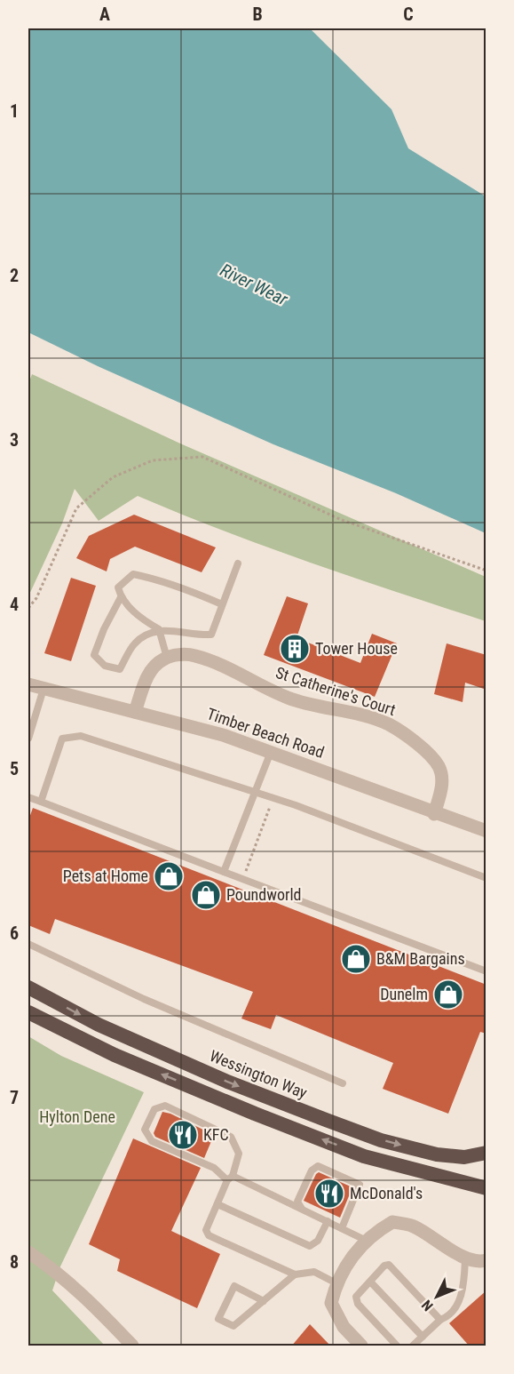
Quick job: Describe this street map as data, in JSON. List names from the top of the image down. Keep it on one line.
{"streets":{"highway":["Wessington Way"],"street":["St Catherine's Court","Timber Beach Road"]},"crossings":[["St Catherine's Court","Timber Beach Road"]],"water":["River Wear"],"parks":["Hylton Dene"],"places":{"building":["Tower House"],"shop":["Pets at Home","Poundworld","B&M Bargains","Dunelm"],"restaurant":["KFC","McDonald's"]},"north":"bottom left","grid":{"columns":["A","B","C"],"rows":["1","2","3","4","5","6","7","8"]}}
